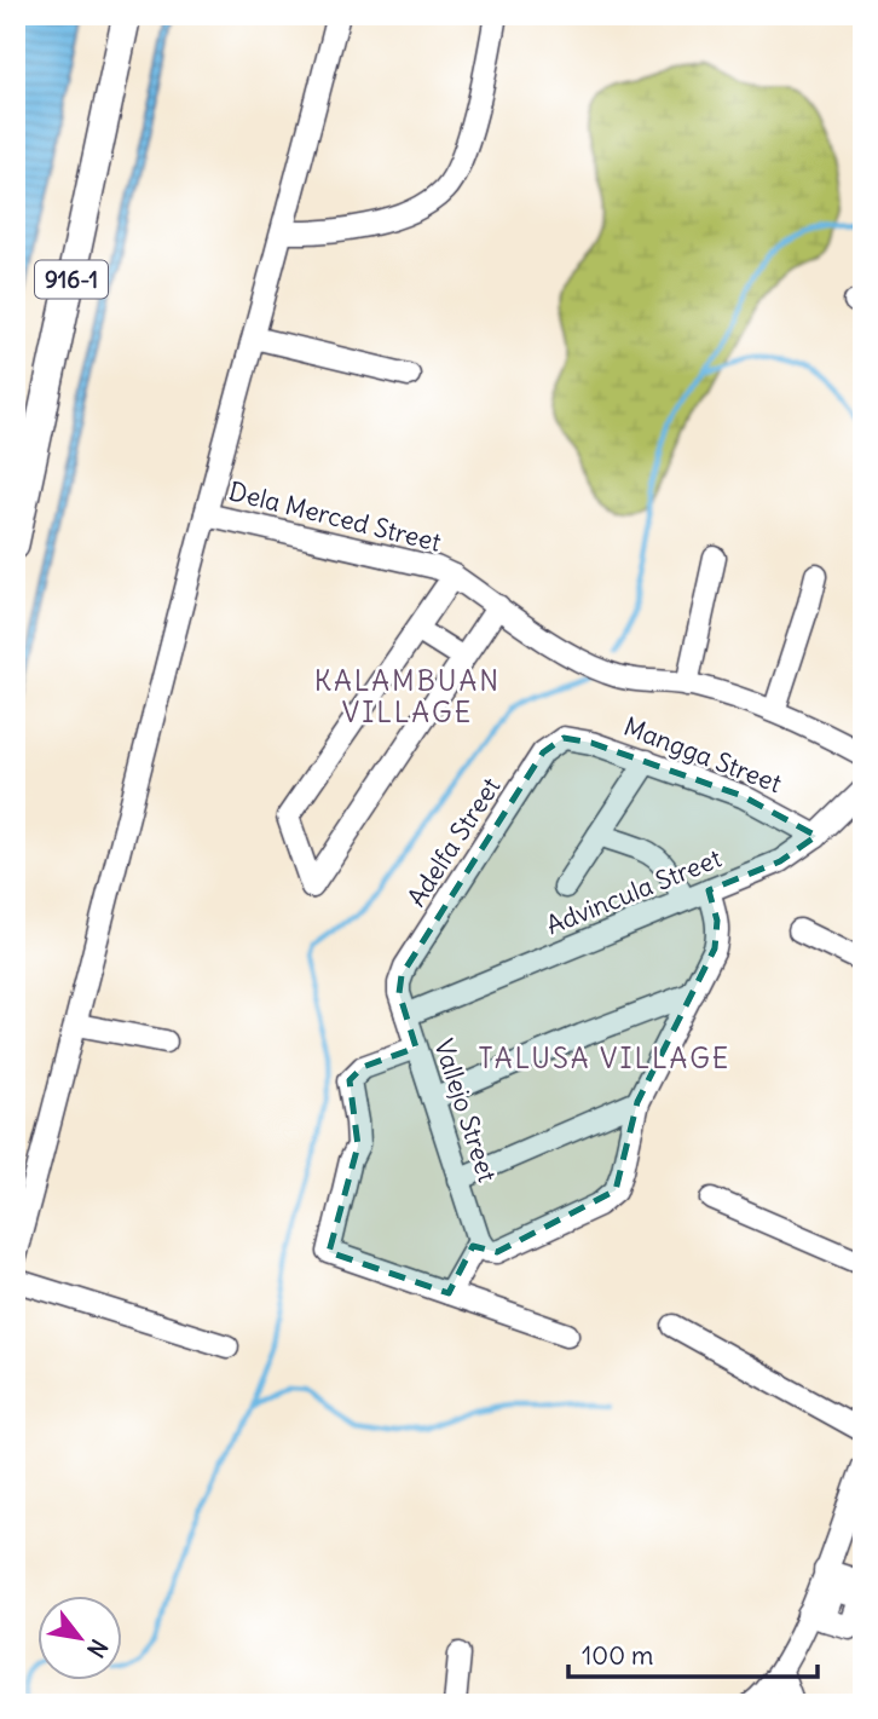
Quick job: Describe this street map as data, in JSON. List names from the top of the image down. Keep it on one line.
{"streets":{"main road":["916-1"],"street":["Dela Merced Street","Mangga Street","Adelfa Street","Advincula Street","Vallejo Street"]},"crossings":[["Mangga Street","Adelfa Street"],["Mangga Street","Advincula Street"],["Adelfa Street","Vallejo Street"],["Advincula Street","Vallejo Street"]],"districts":["KALAMBUAN VILLAGE","TALUSA VILLAGE"],"scale_bar":"100 m","north":"bottom right"}
